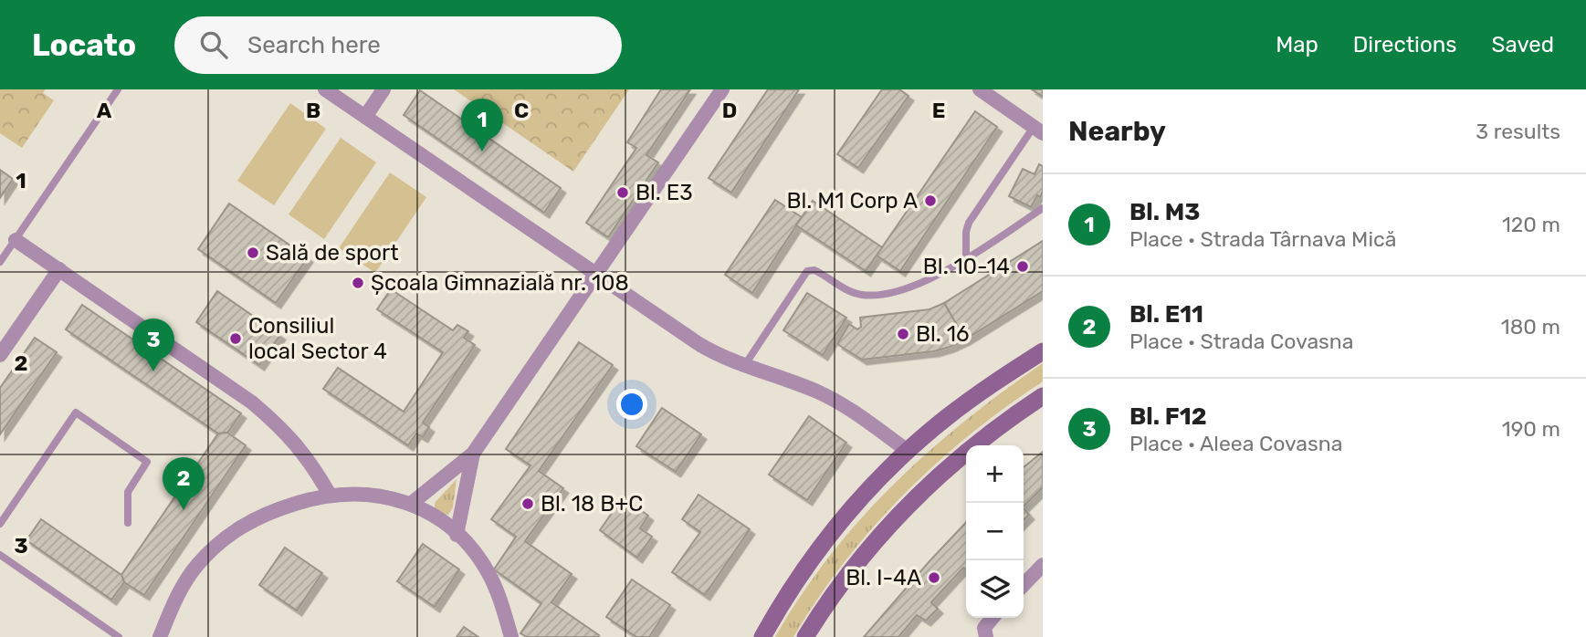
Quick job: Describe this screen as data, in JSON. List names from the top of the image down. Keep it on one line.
{"places":["Bl. E3","Bl. M1 Corp A","Sală de sport","Bl. 10-14","Școala Gimnazială nr. 108","Bl. 16","Consiliul local Sector 4","Bl. 18 B+C","Bl. I-4A"],"page":{"header":"Locato","search":"Search here","nav":["Map","Directions","Saved"],"heading":["Nearby","3 results"],"pins":["1","3","2"],"list":[{"mark":"1","name":"Bl. M3","note":"Place · Strada Târnava Mică","value":"120 m"},{"mark":"2","name":"Bl. E11","note":"Place · Strada Covasna","value":"180 m"},{"mark":"3","name":"Bl. F12","note":"Place · Aleea Covasna","value":"190 m"}],"map_buttons":["+","−"]},"grid":{"columns":["A","B","C","D","E"],"rows":["1","2","3"]}}
